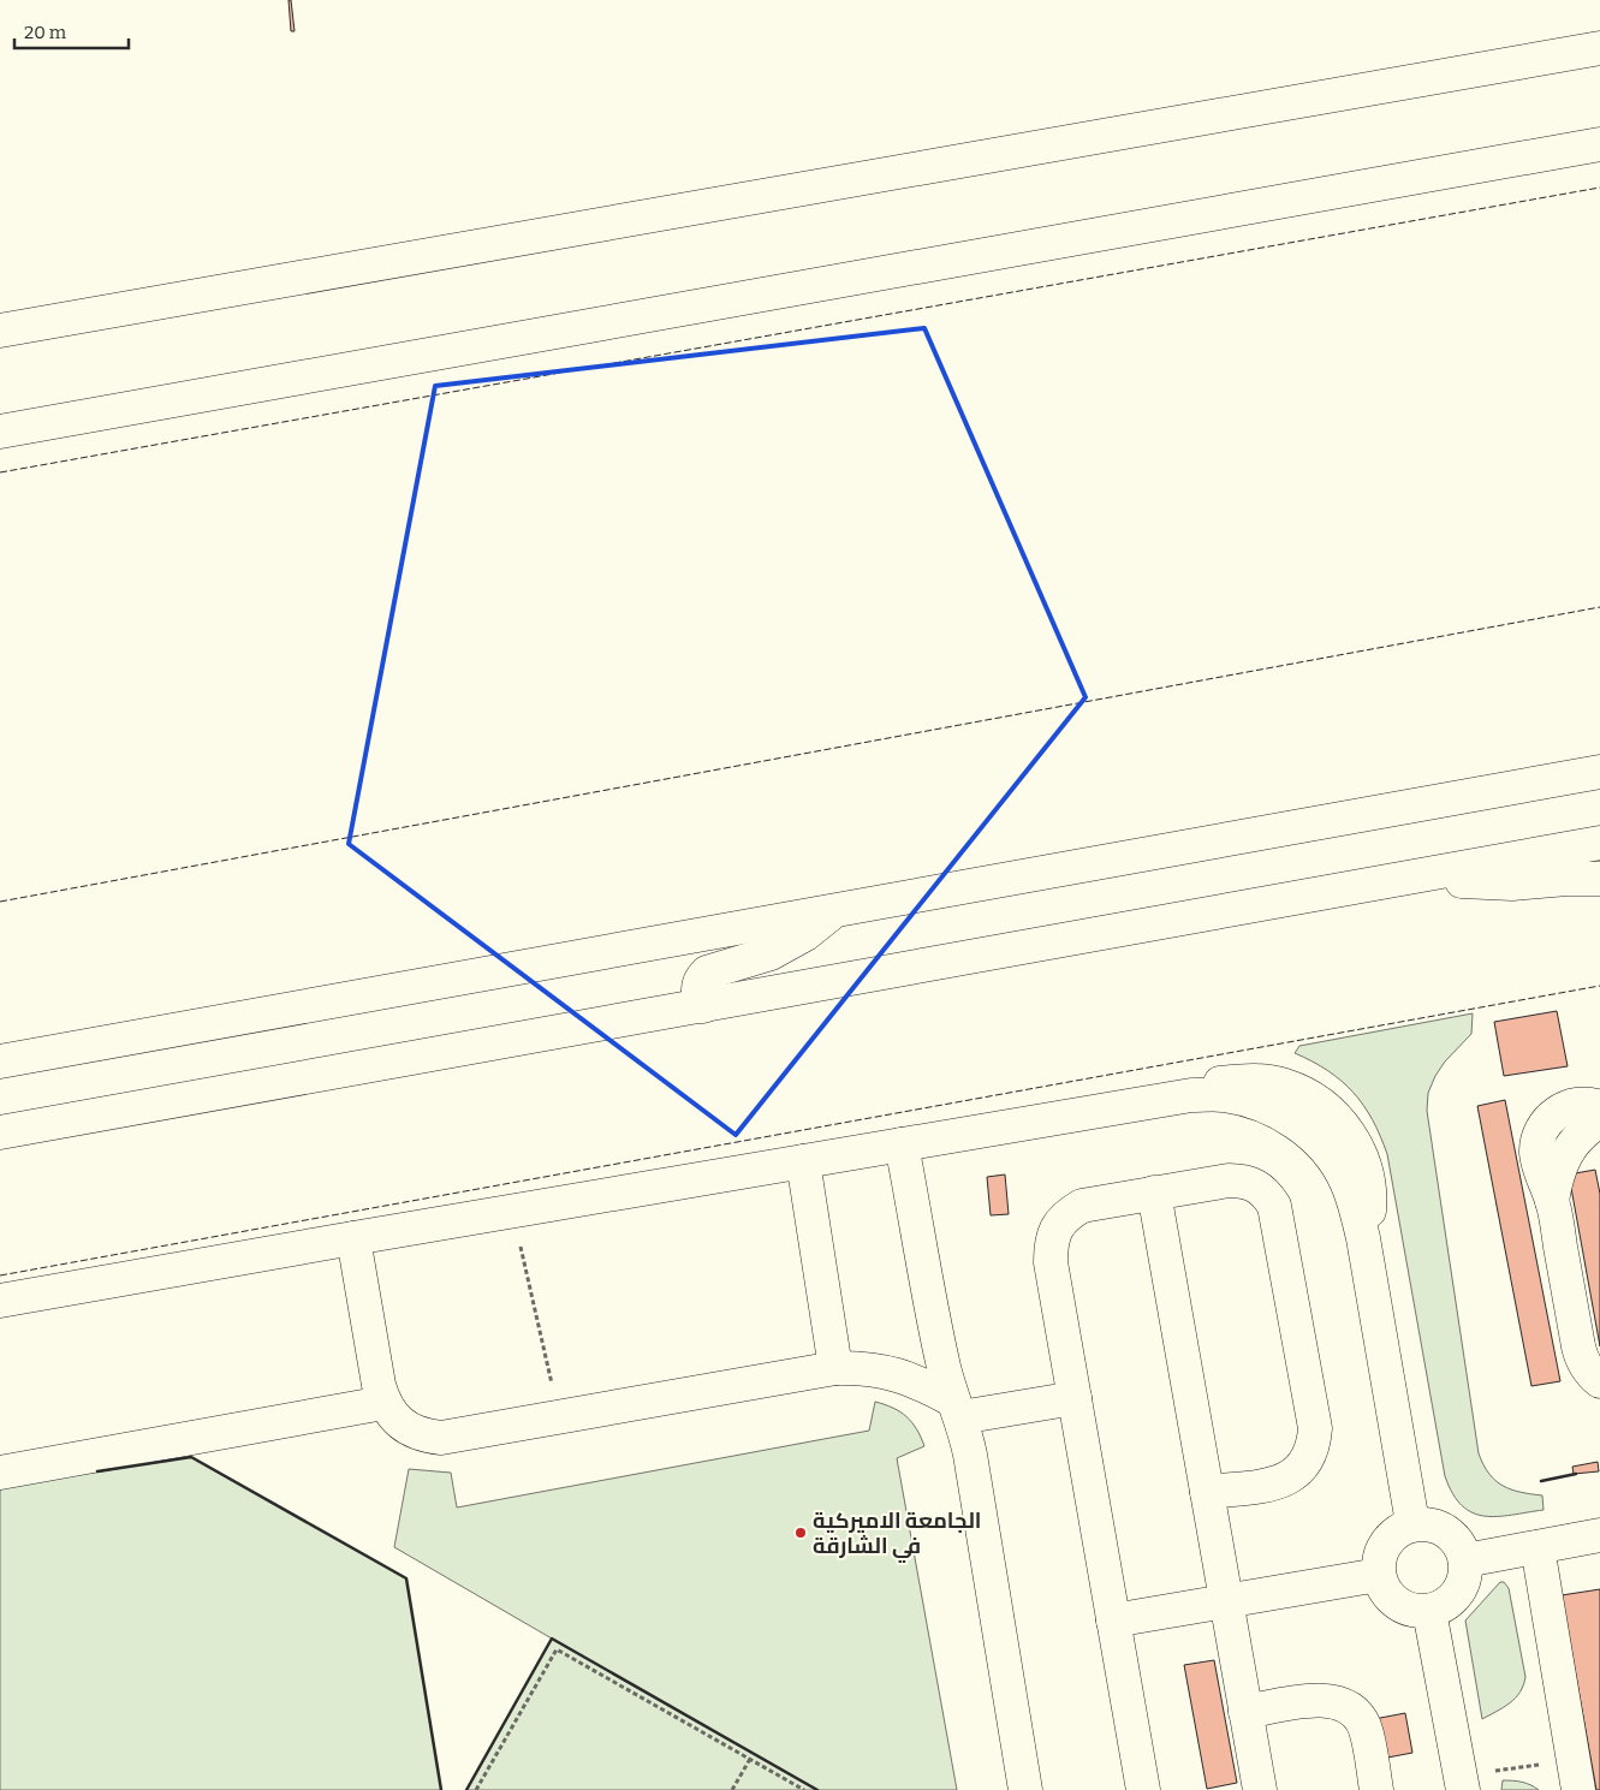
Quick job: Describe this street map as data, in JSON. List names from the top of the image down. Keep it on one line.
{"places":["الجامعة الاميركية في الشارقة"],"scale_bar":"20 m"}
